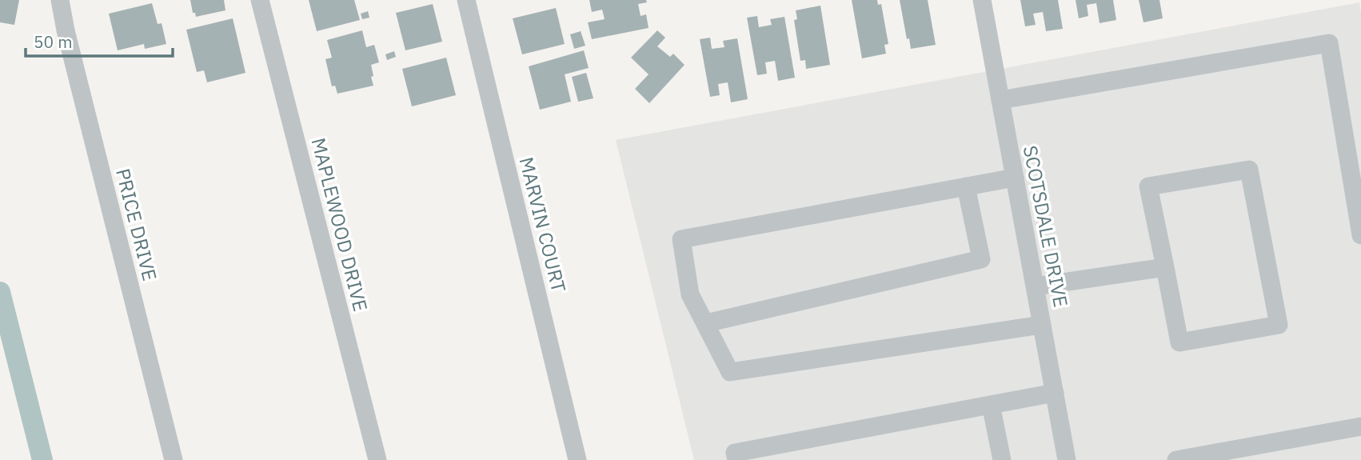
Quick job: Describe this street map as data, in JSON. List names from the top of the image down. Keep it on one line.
{"streets":{"street":["PRICE DRIVE","MAPLEWOOD DRIVE","MARVIN COURT","SCOTSDALE DRIVE"]},"scale_bar":"50 m"}
